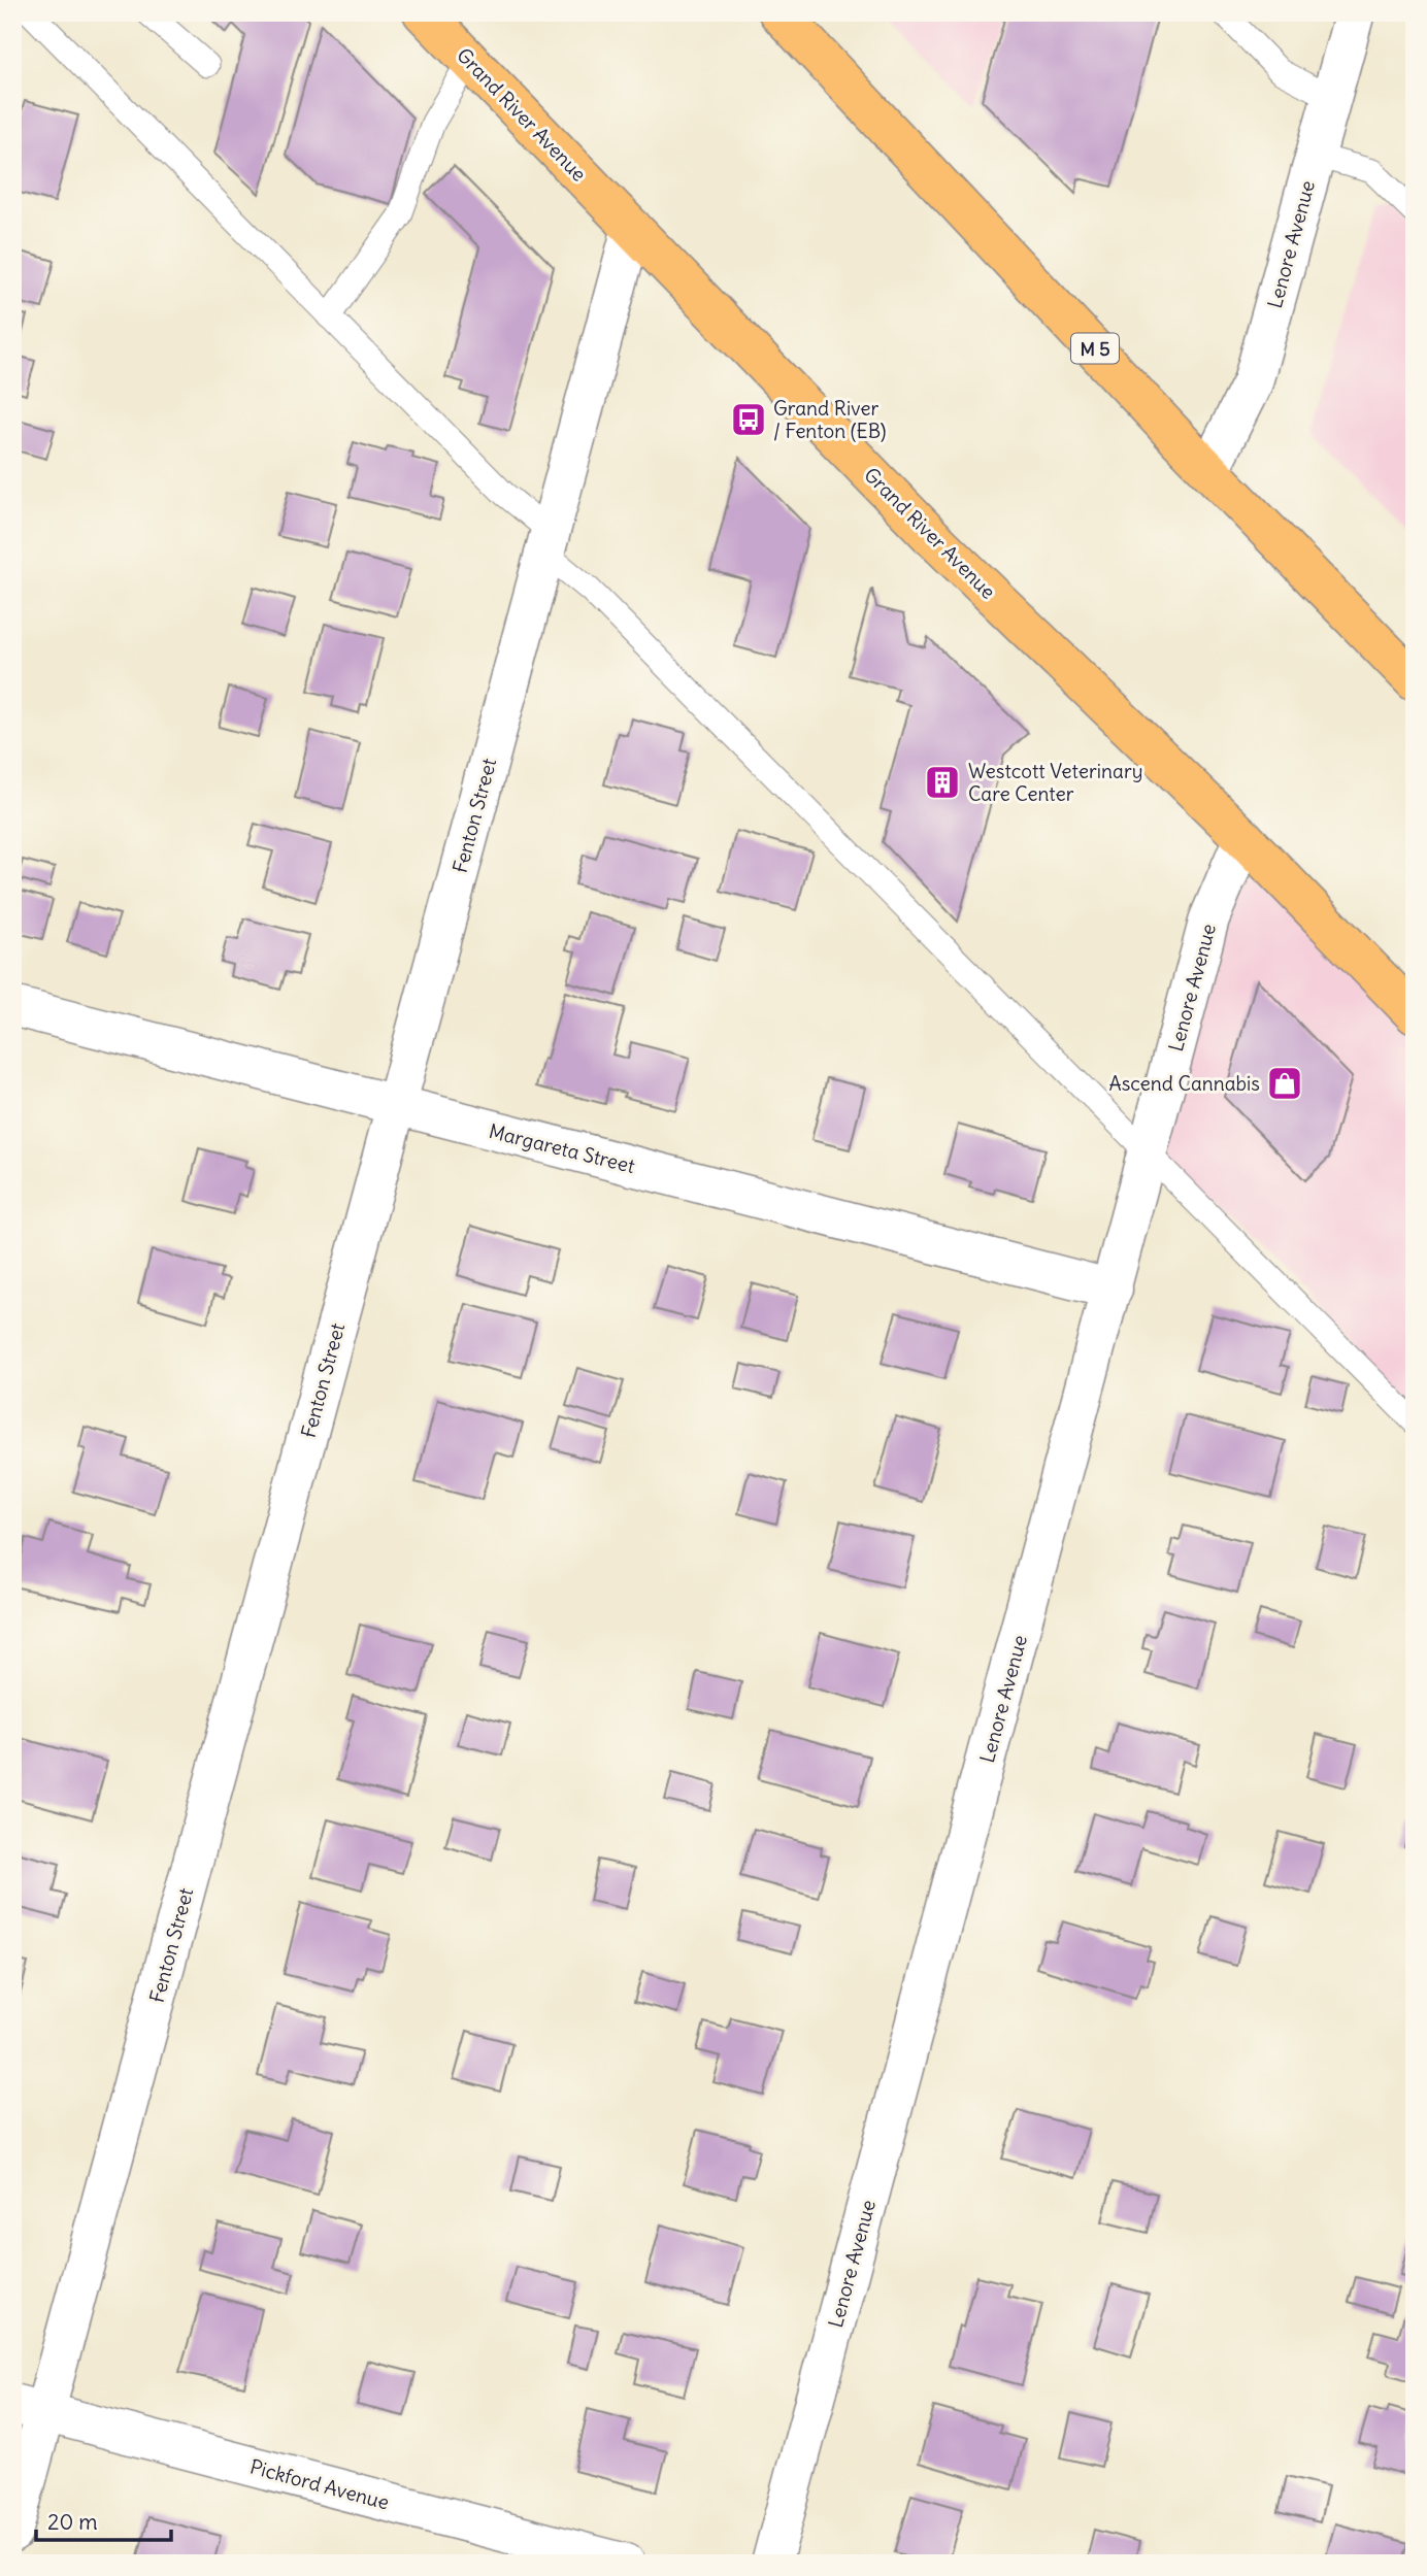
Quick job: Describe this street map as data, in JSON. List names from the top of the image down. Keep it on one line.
{"streets":{"main road":["Grand River Avenue","M 5"],"street":["Lenore Avenue","Fenton Street","Margareta Street","Pickford Avenue"]},"crossings":[["Grand River Avenue","Lenore Avenue"],["Grand River Avenue","Fenton Street"],["Lenore Avenue","M 5"],["Lenore Avenue","Margareta Street"],["Fenton Street","Margareta Street"],["Fenton Street","Pickford Avenue"]],"places":{"bus stop":["Grand River / Fenton (EB)"],"building":["Westcott Veterinary Care Center"],"shop":["Ascend Cannabis"]},"scale_bar":"20 m"}
